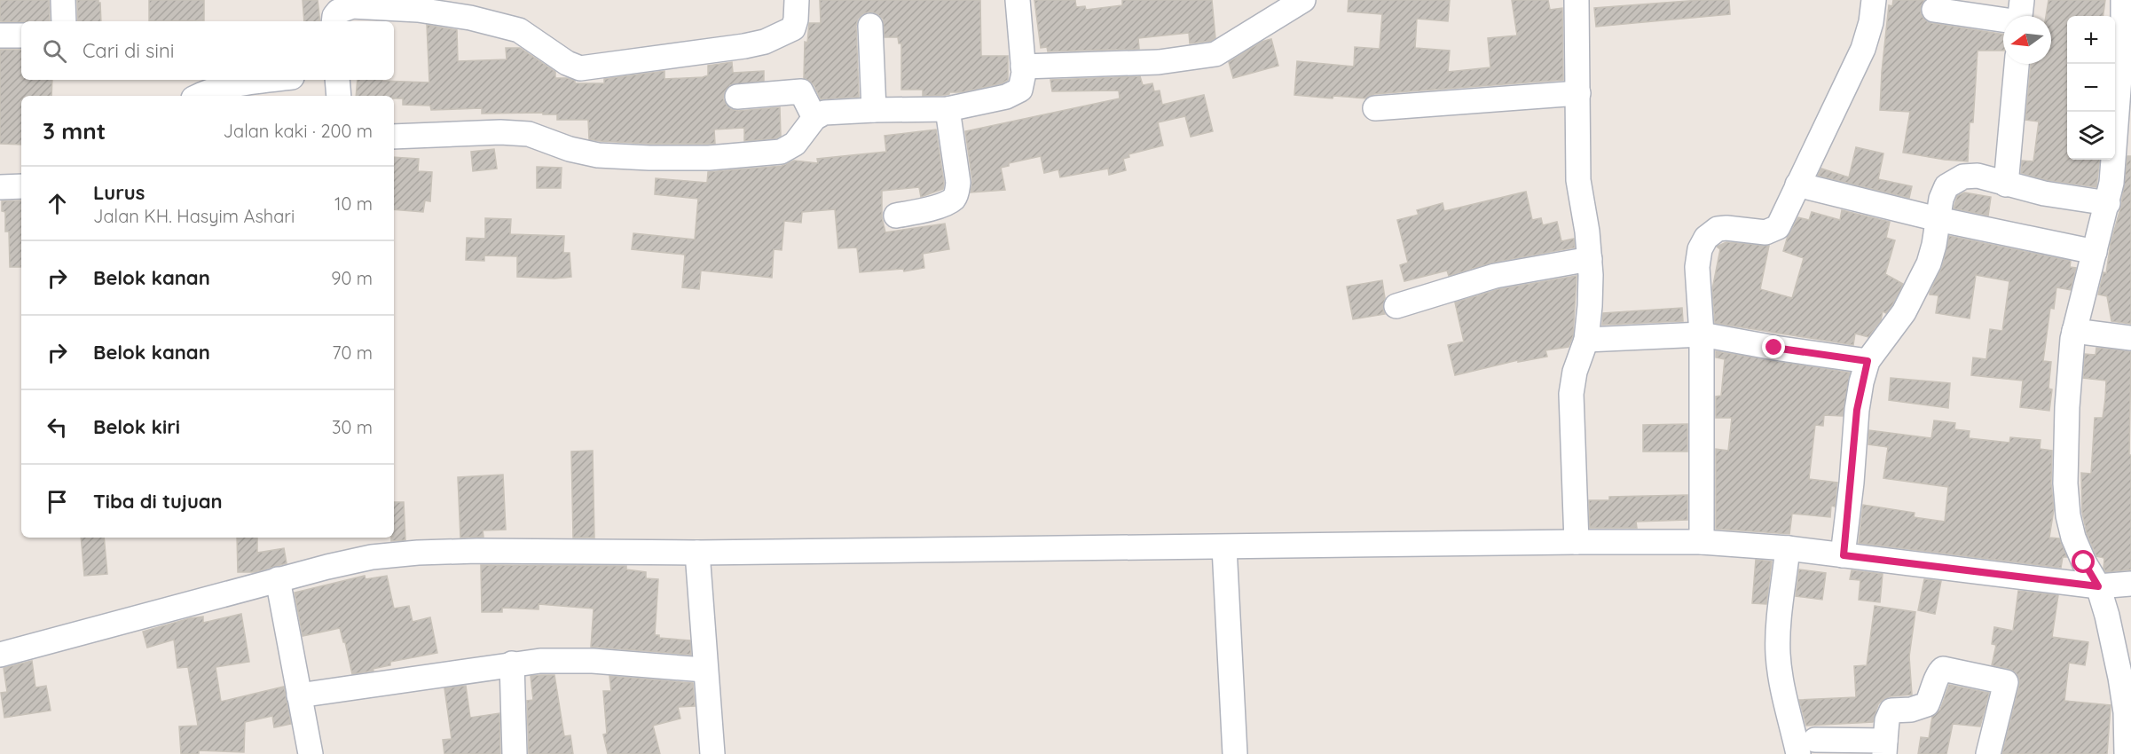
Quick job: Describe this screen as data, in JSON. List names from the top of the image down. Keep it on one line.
{"north":"left","page":{"map_buttons":["+","−"],"search":"Cari di sini","heading":["3 mnt","Jalan kaki · 200 m"],"list":[["Lurus","Jalan KH. Hasyim Ashari","10 m"],["Belok kanan","90 m"],["Belok kanan","70 m"],["Belok kiri","30 m"],"Tiba di tujuan"]}}
